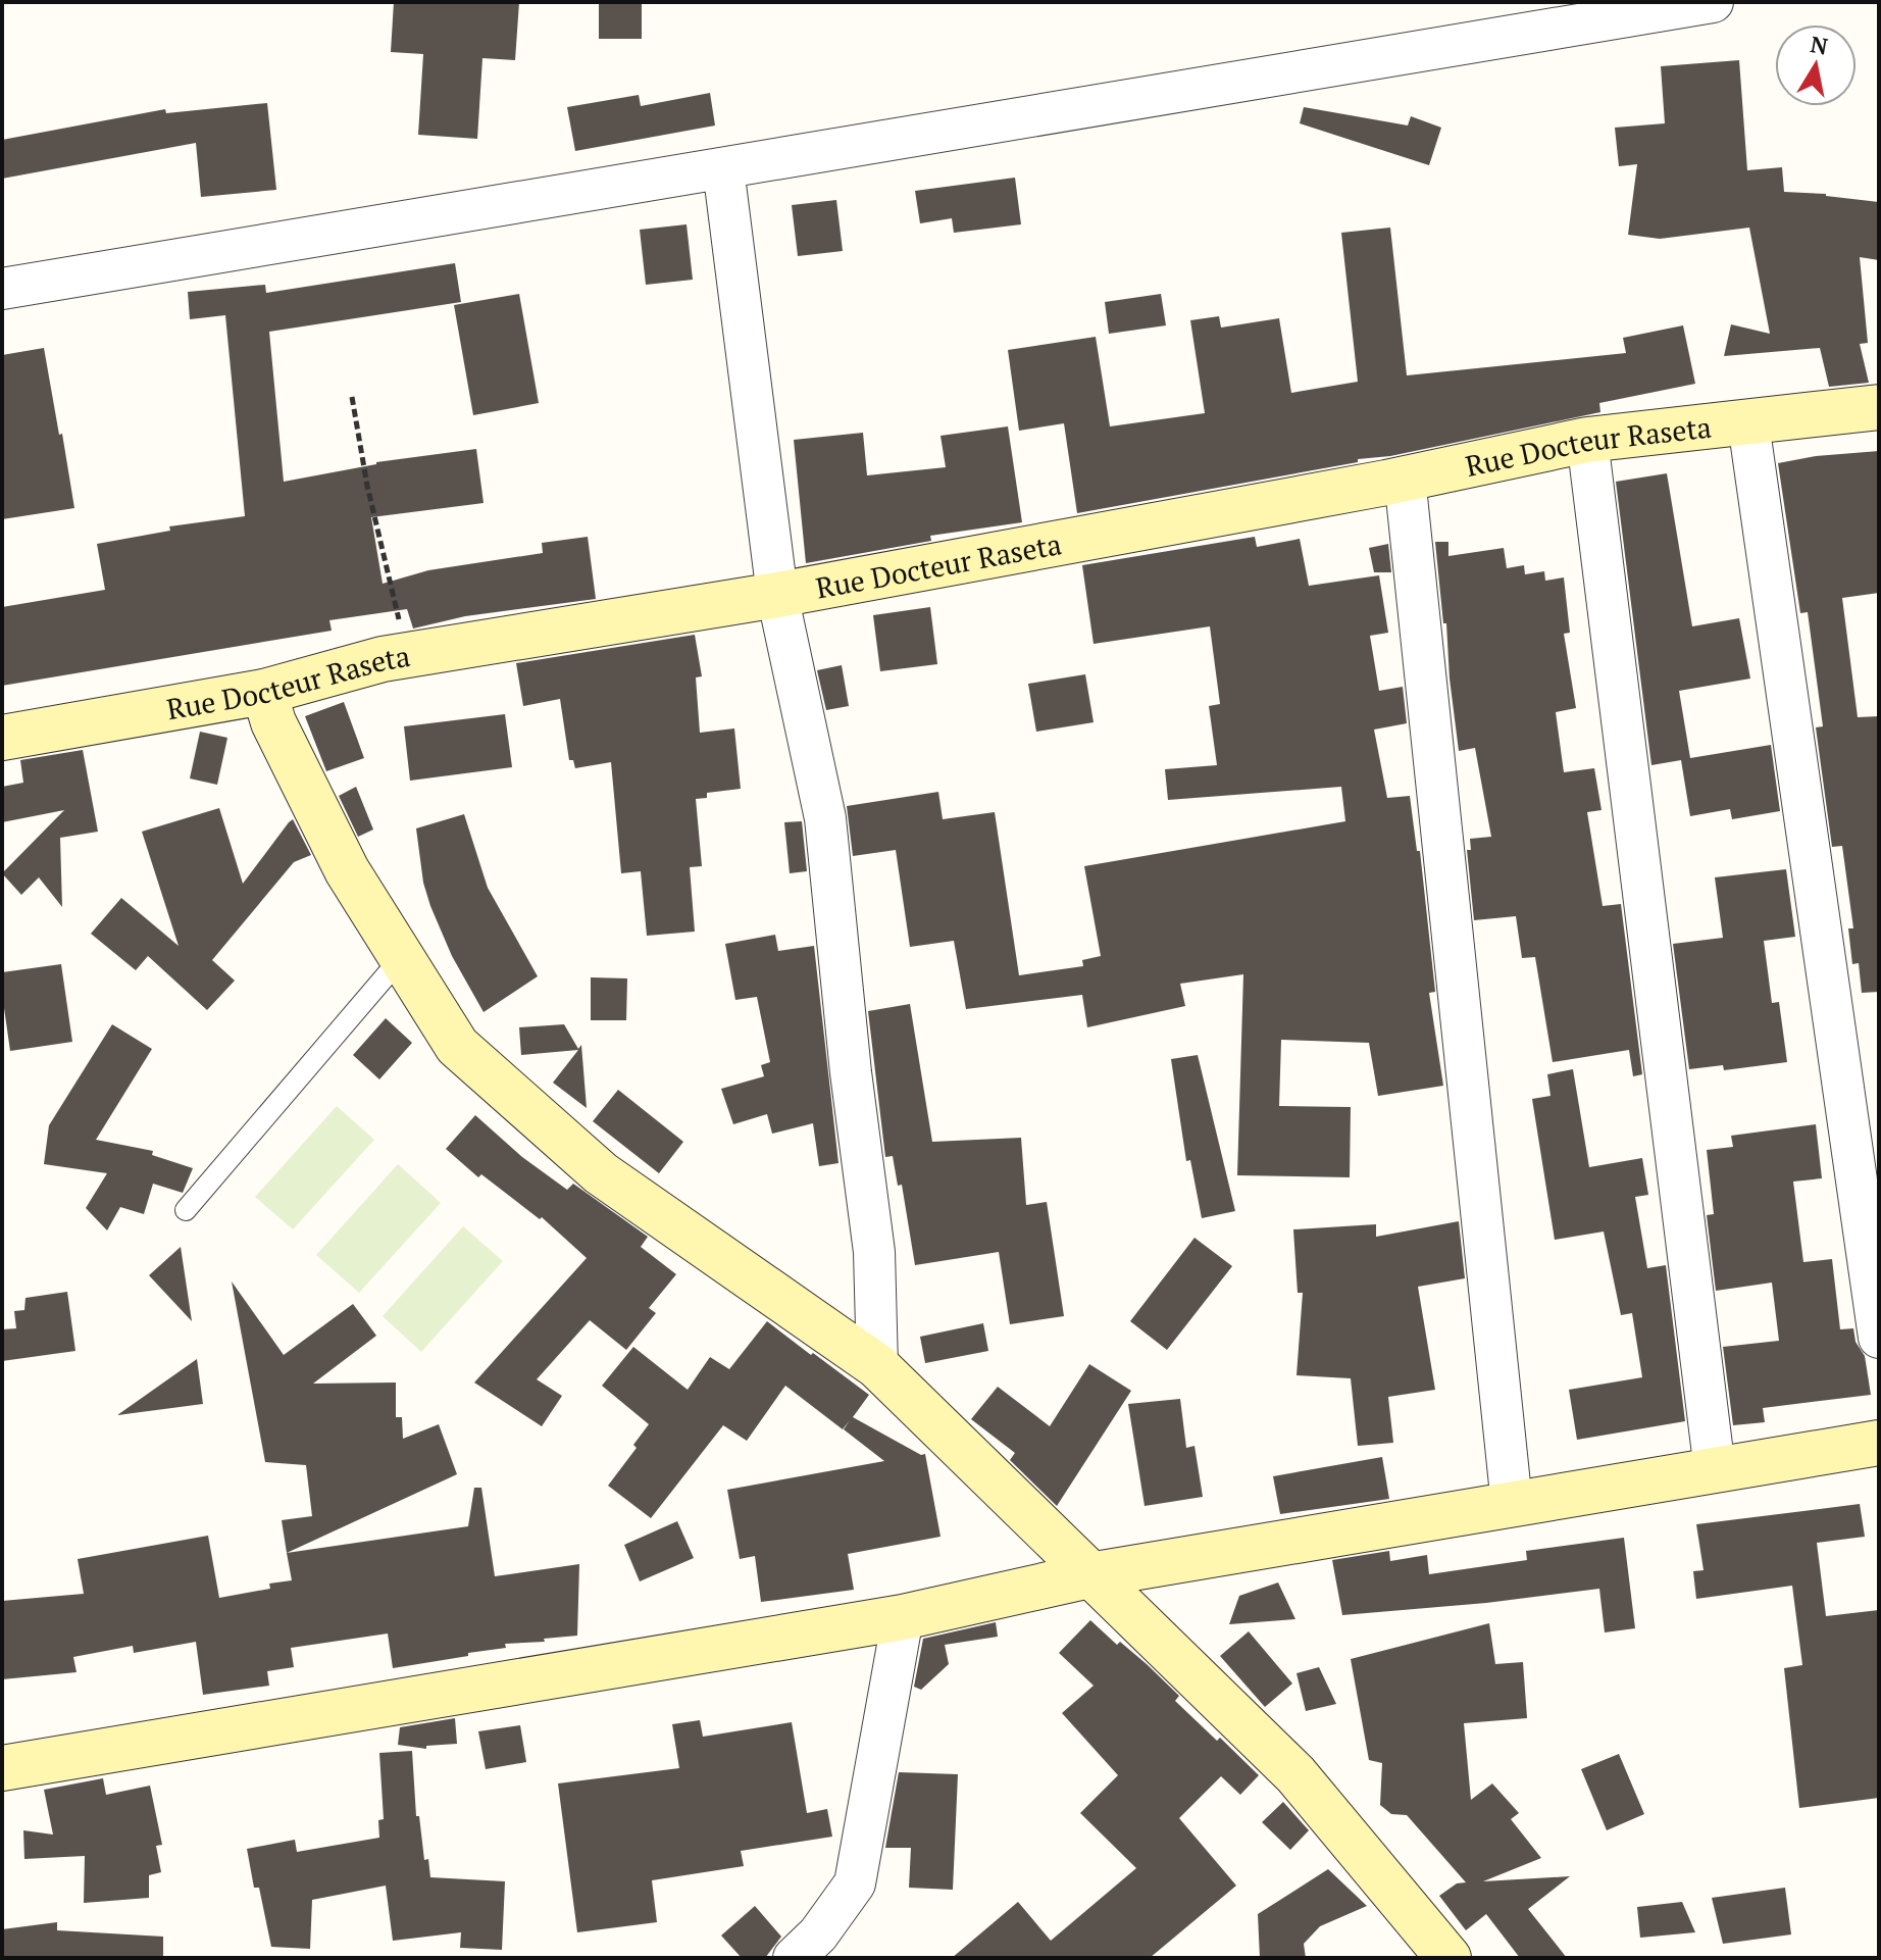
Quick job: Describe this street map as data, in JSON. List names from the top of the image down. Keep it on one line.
{"streets":{"street":["Rue Docteur Raseta"]},"north":"top"}
